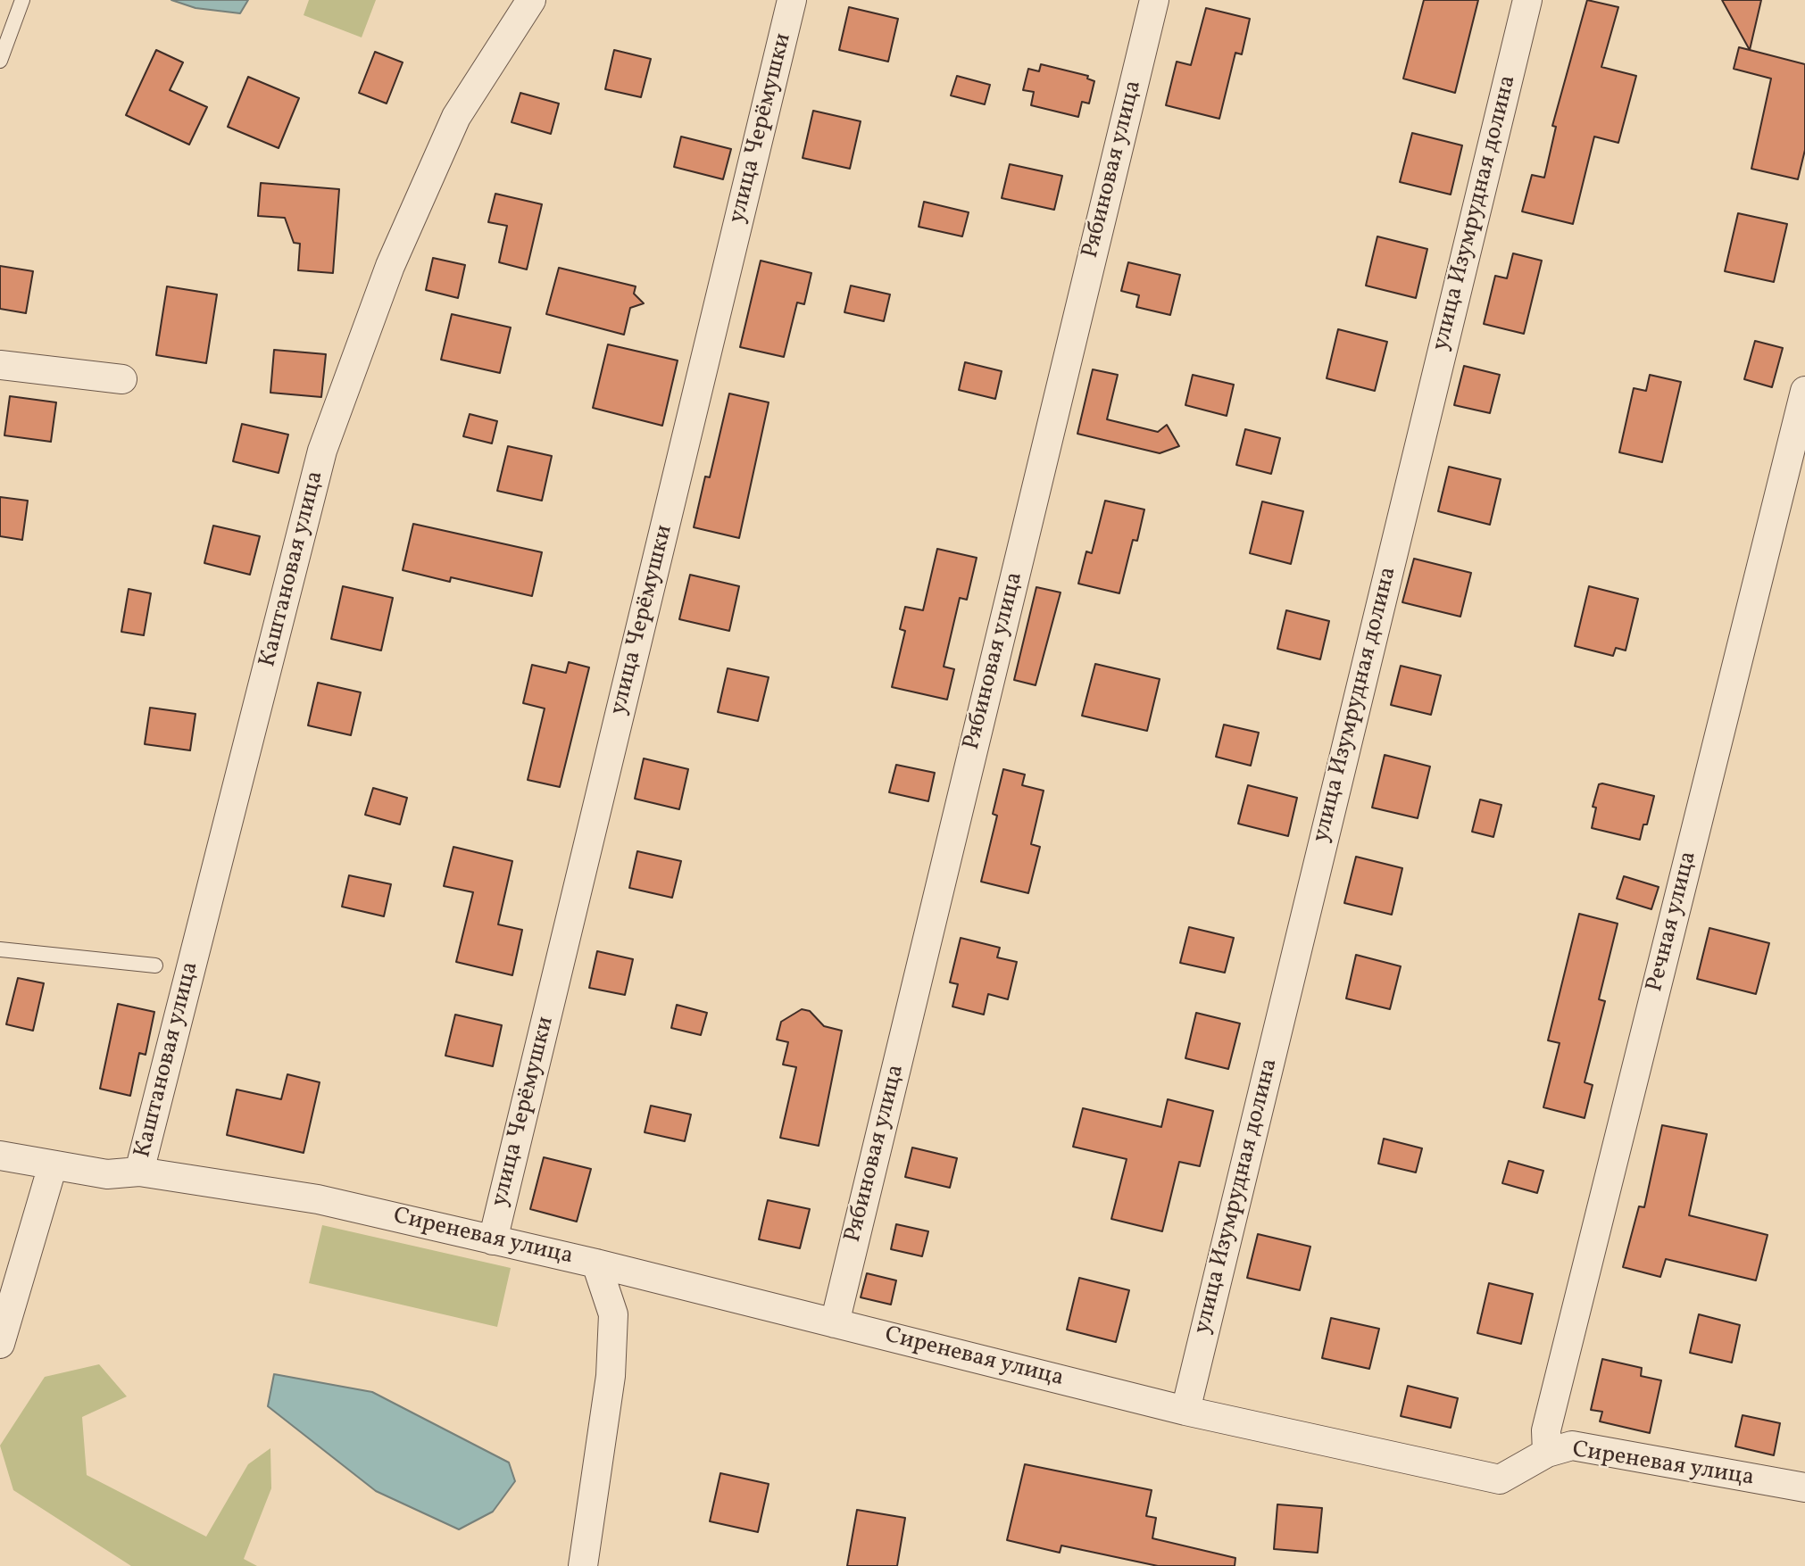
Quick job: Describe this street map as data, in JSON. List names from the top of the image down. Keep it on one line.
{"streets":{"street":["улица Черёмушки","Рябиновая улица","улица Изумрудная долина","Каштановая улица","Речная улица","Сиреневая улица"]},"crossings":[["улица Черёмушки","Сиреневая улица"],["Рябиновая улица","Сиреневая улица"],["улица Изумрудная долина","Сиреневая улица"],["Каштановая улица","Сиреневая улица"],["Речная улица","Сиреневая улица"]]}
